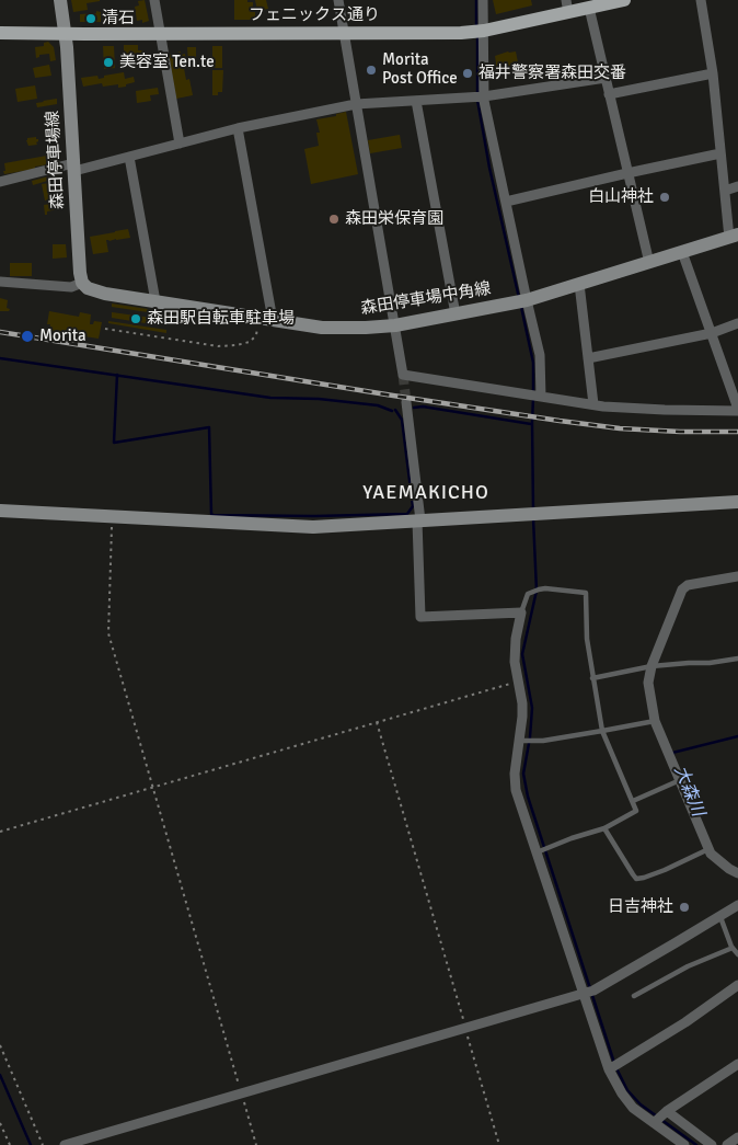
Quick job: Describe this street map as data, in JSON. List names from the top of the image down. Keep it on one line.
{"streets":{"main road":["フェニックス通り","森田停車場線","森田停車場中角線"]},"crossings":[["フェニックス通り","森田停車場線"],["森田停車場線","森田停車場中角線"]],"districts":["YAEMAKICHO"],"water":["大森川"],"places":["清石","美容室 Ten.te","Morita Post Office","福井警察署森田交番","白山神社","森田栄保育園","森田駅自転車駐車場","Morita","日吉神社"]}
